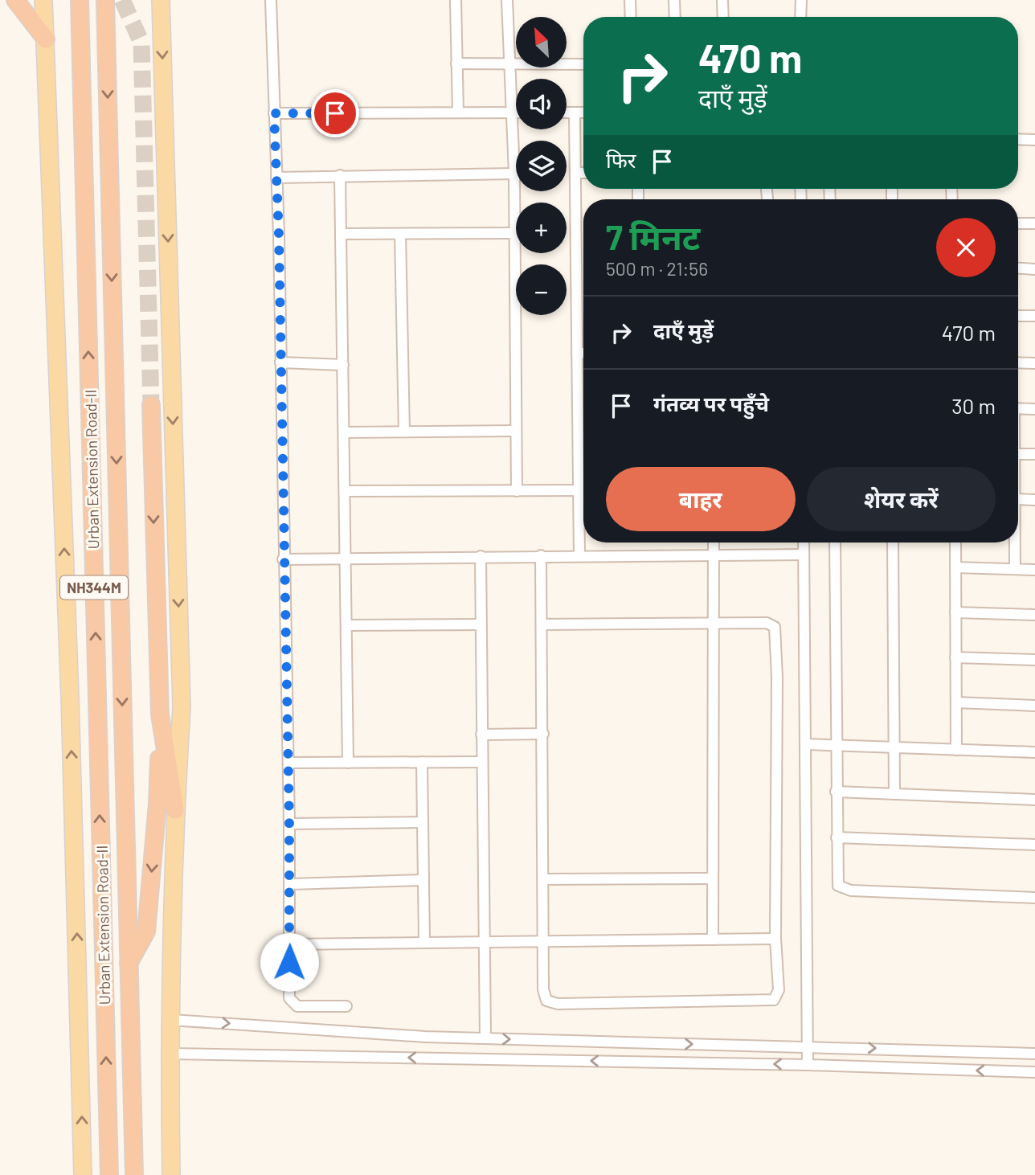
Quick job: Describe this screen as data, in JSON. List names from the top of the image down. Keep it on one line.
{"streets":{"highway":["Urban Extension Road-II","NH344M"]},"north":"top left","page":{"map_buttons":["+","−"],"turn":["470 m","दाएँ मुड़ें"],"then":"फिर","heading":["7 मिनट","500 m · 21:56"],"list":[{"name":"दाएँ मुड़ें","value":"470 m"},{"name":"गंतव्य पर पहुँचे","value":"30 m"}],"buttons":["बाहर","शेयर करें"]}}
